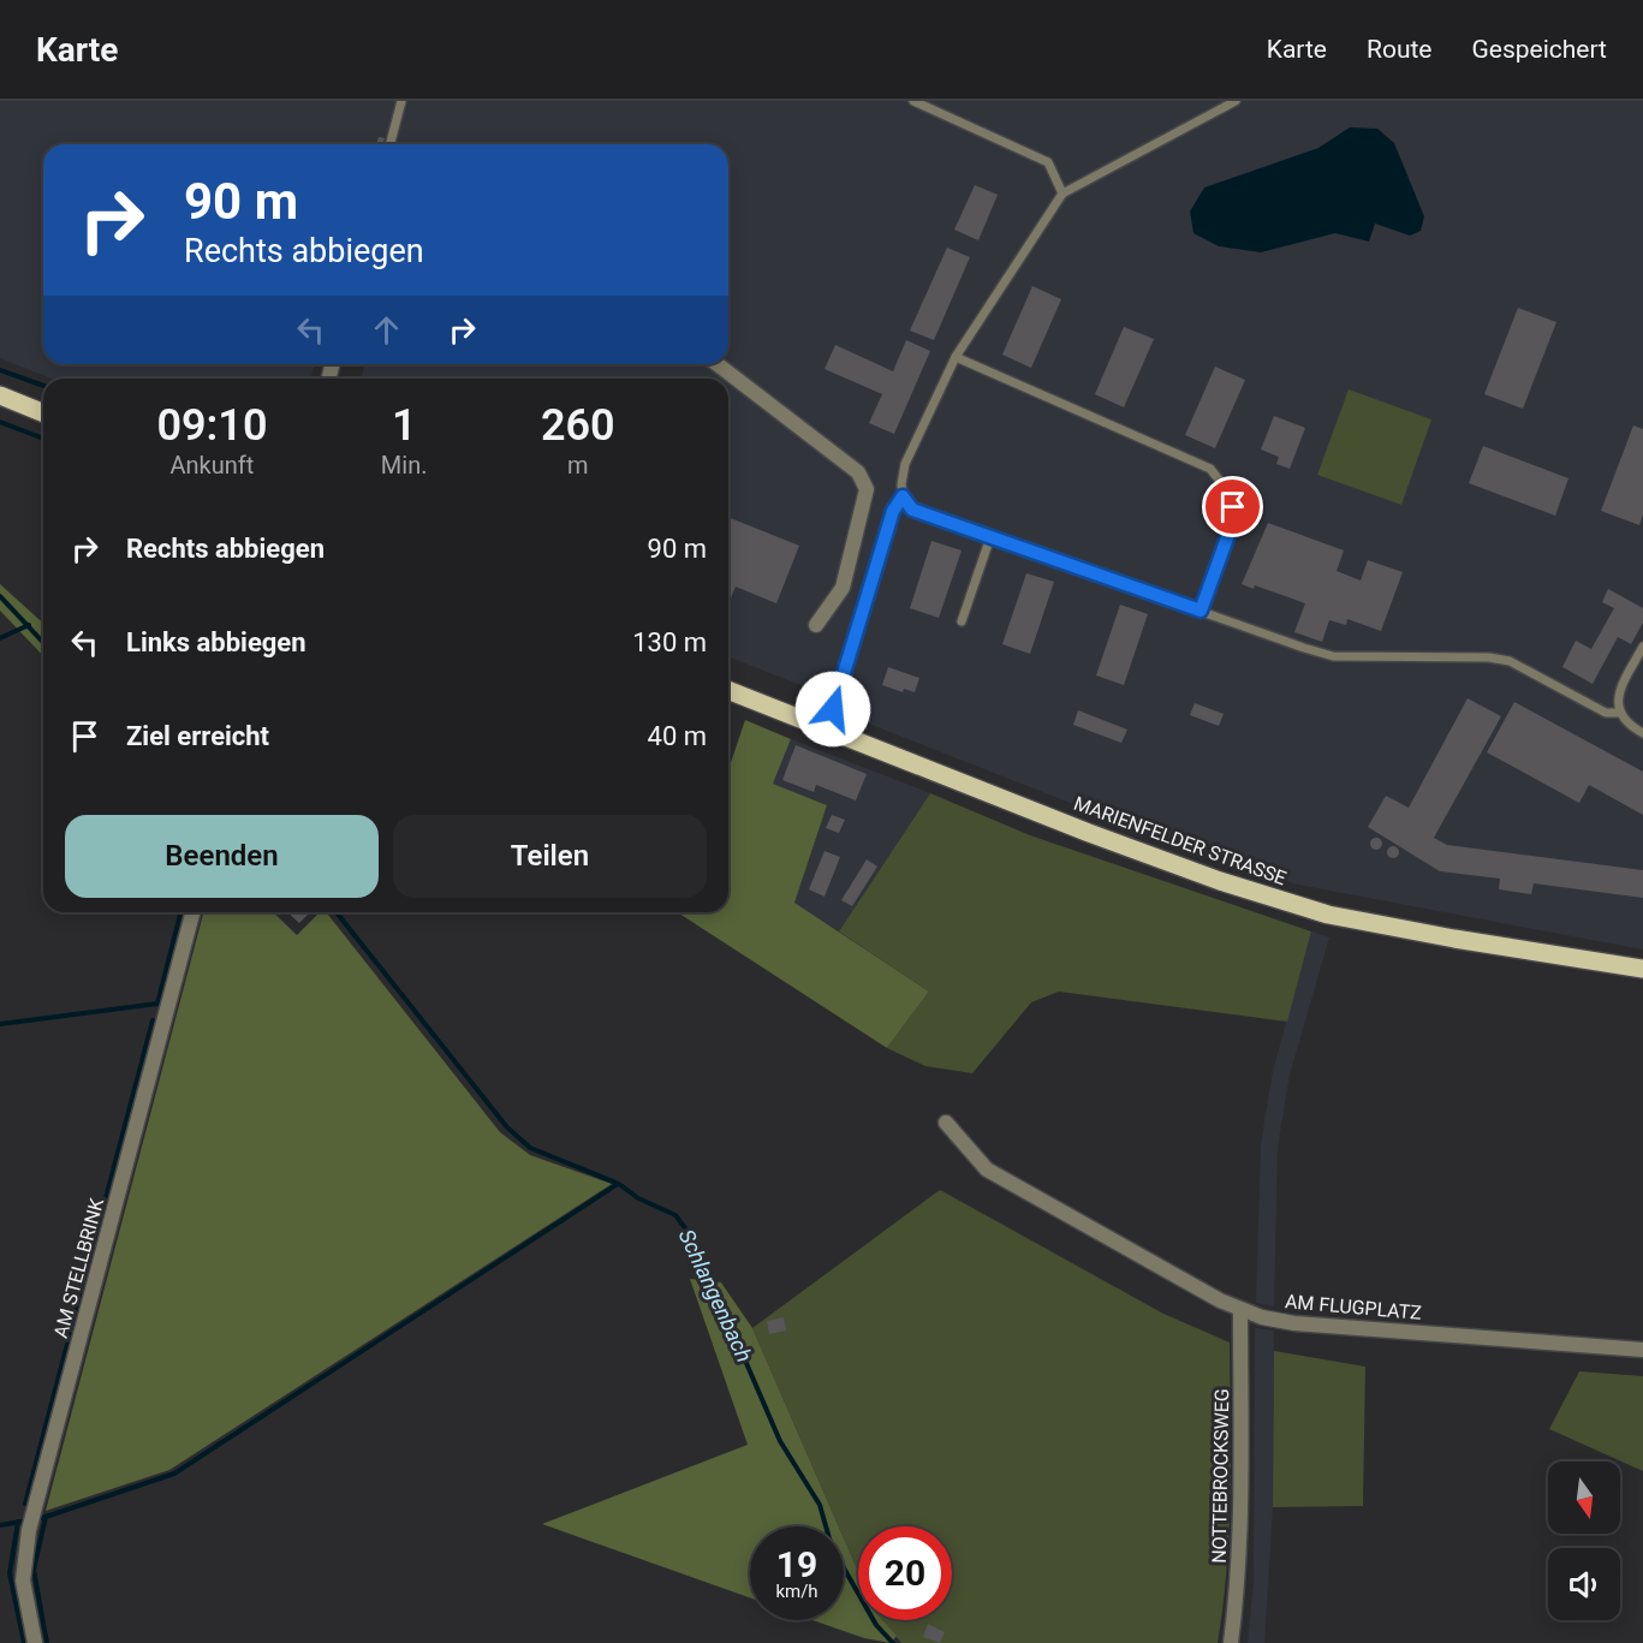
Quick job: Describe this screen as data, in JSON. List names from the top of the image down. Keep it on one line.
{"streets":{"main road":["MARIENFELDER STRASSE"],"street":["AM STELLBRINK","AM FLUGPLATZ","NOTTEBROCKSWEG"]},"crossings":[["AM FLUGPLATZ","NOTTEBROCKSWEG"]],"water":["Schlangenbach"],"north":"bottom","page":{"header":"Karte","nav":["Karte","Route","Gespeichert"],"turn":["90 m","Rechts abbiegen"],"eta":["09:10","Ankunft","1","Min.","260","m"],"list":[{"name":"Rechts abbiegen","value":"90 m"},{"name":"Links abbiegen","value":"130 m"},{"name":"Ziel erreicht","value":"40 m"}],"buttons":["Beenden","Teilen"],"speed":"19 km/h","limit":"20"}}
